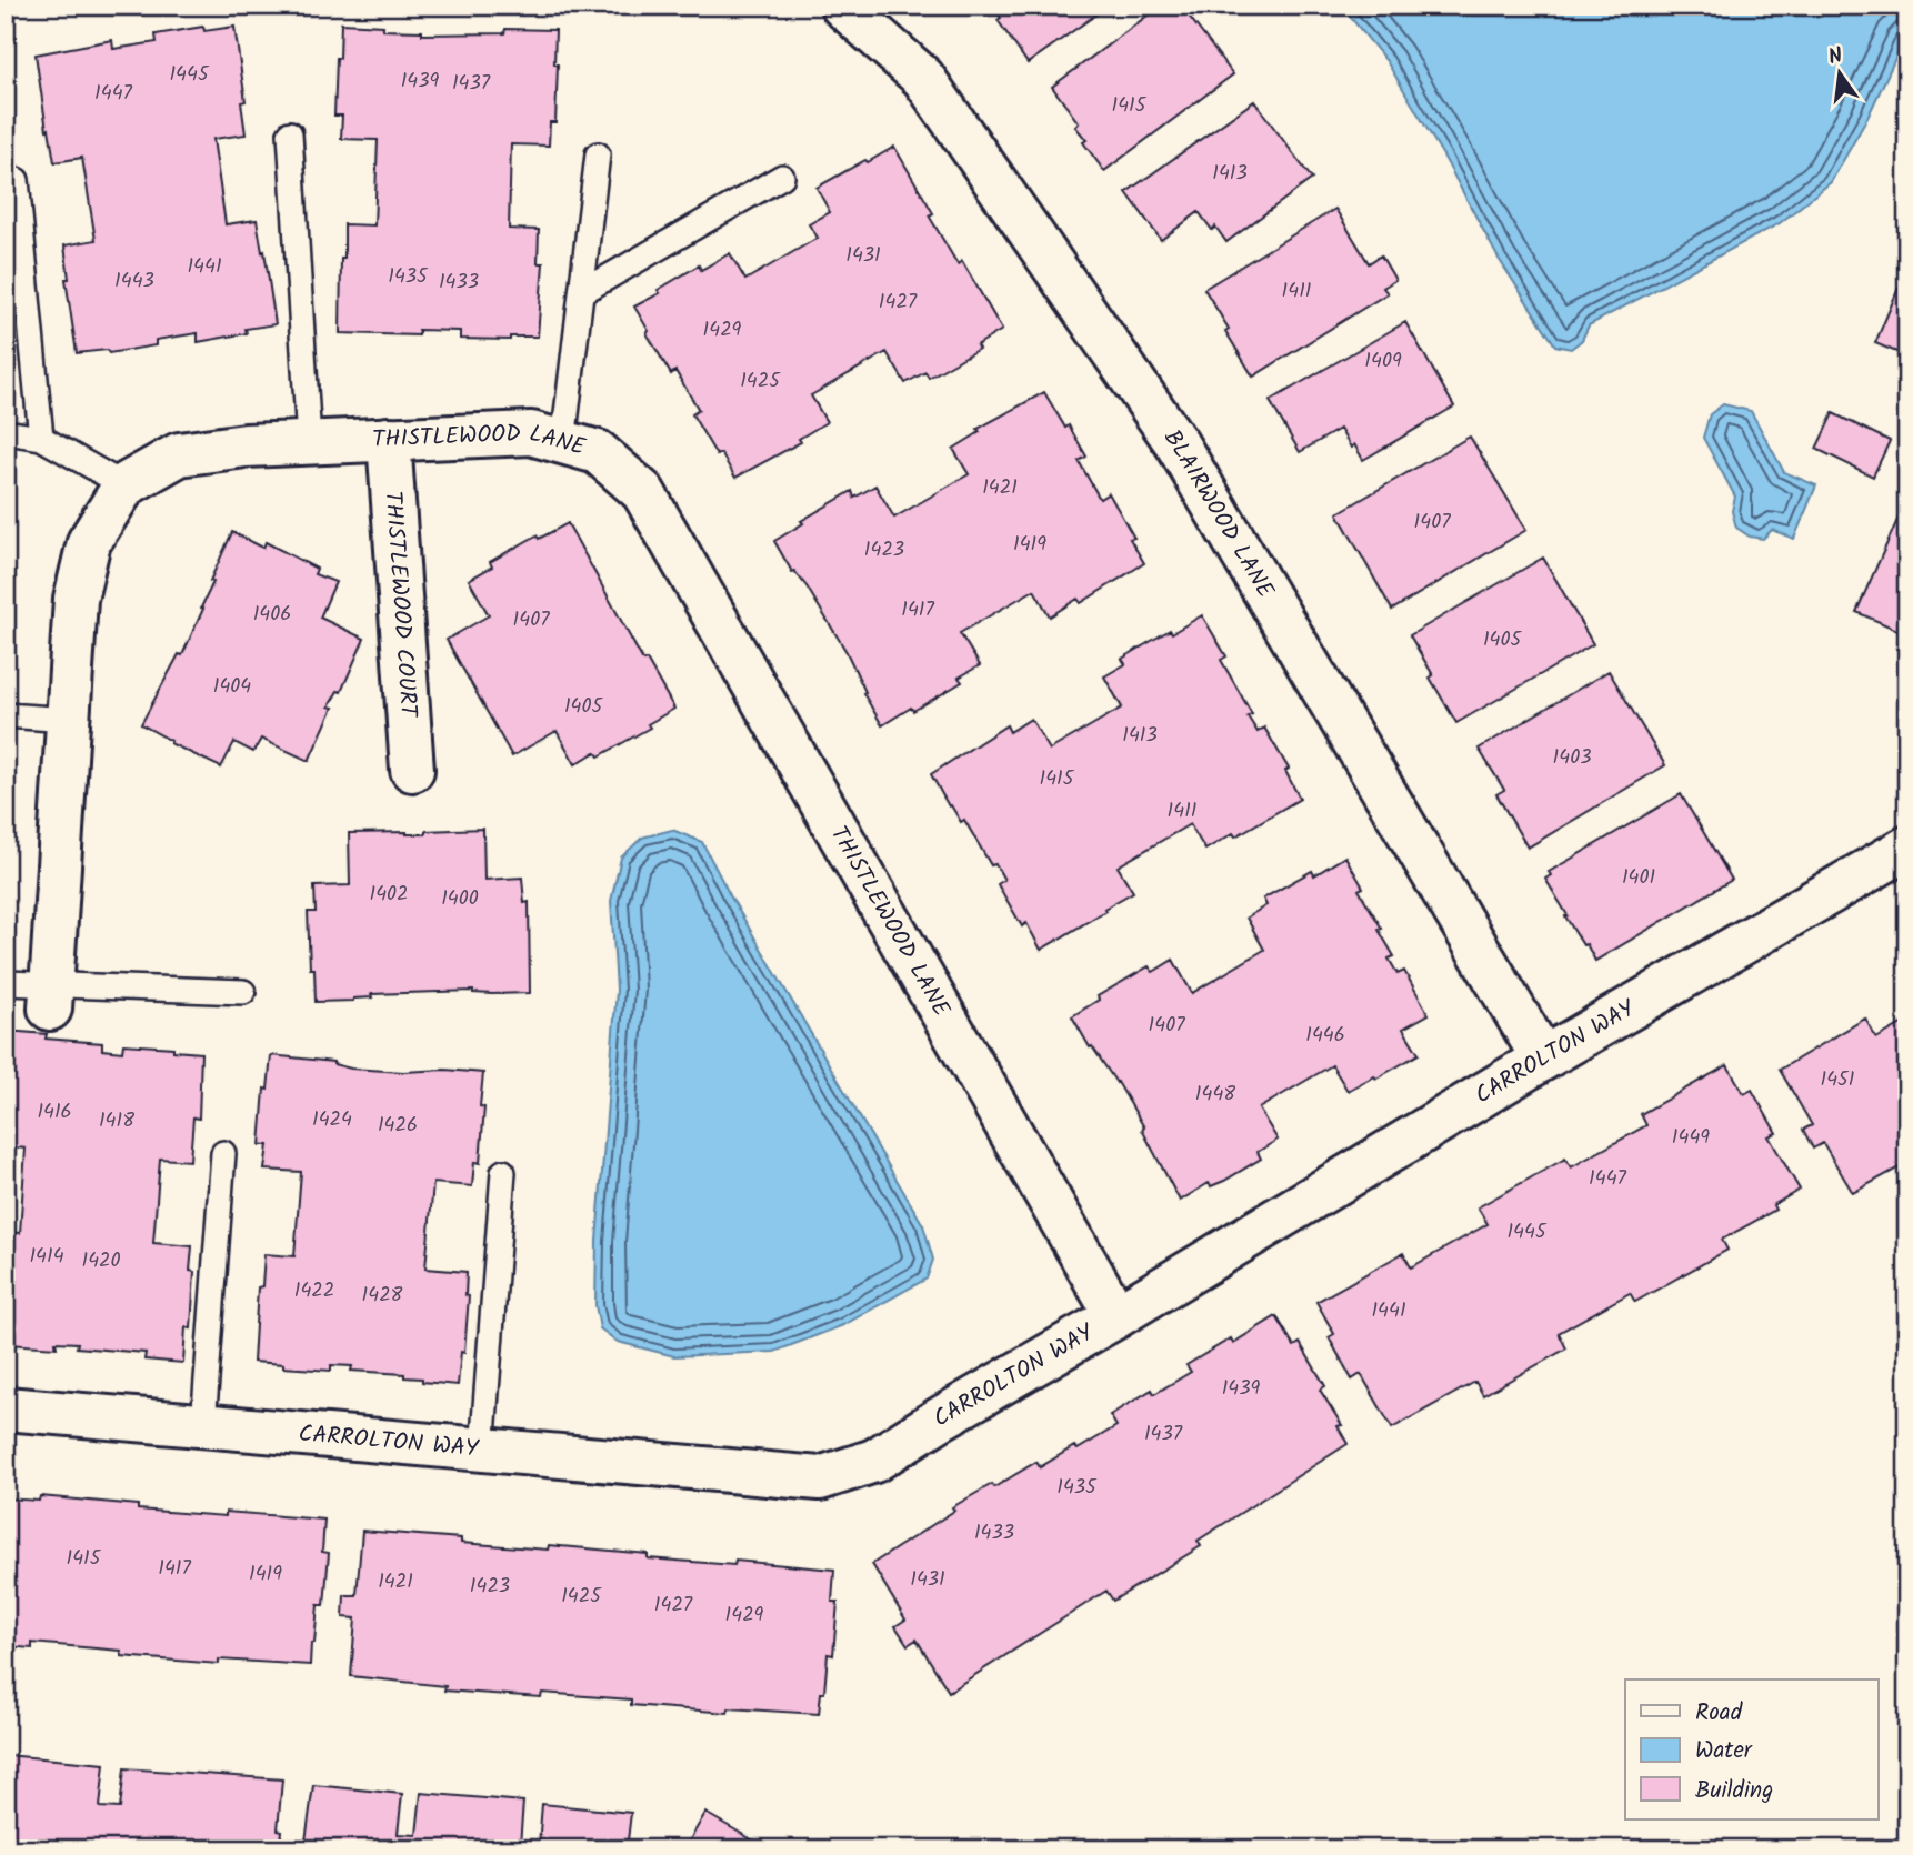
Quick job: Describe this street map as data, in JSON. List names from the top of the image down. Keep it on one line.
{"streets":{"street":["THISTLEWOOD LANE","BLAIRWOOD LANE","THISTLEWOOD COURT","CARROLTON WAY"]},"crossings":[["THISTLEWOOD LANE","THISTLEWOOD COURT"],["THISTLEWOOD LANE","CARROLTON WAY"],["BLAIRWOOD LANE","CARROLTON WAY"]],"house_numbers":["1445","1439","1437","1447","1415","1413","1431","1441","1435","1443","1433","1411","1427","1429","1409","1425","1421","1407","1419","1423","1417","1406","1407","1405","1404","1405","1413","1403","1415","1411","1401","1402","1400","1407","1446","1451","1448","1416","1424","1418","1426","1449","1447","1445","1414","1420","1422","1428","1441","1439","1437","1435","1433","1415","1417","1419","1431","1421","1423","1425","1427","1429"],"legend":["Road","Water","Building"],"north":"top"}
